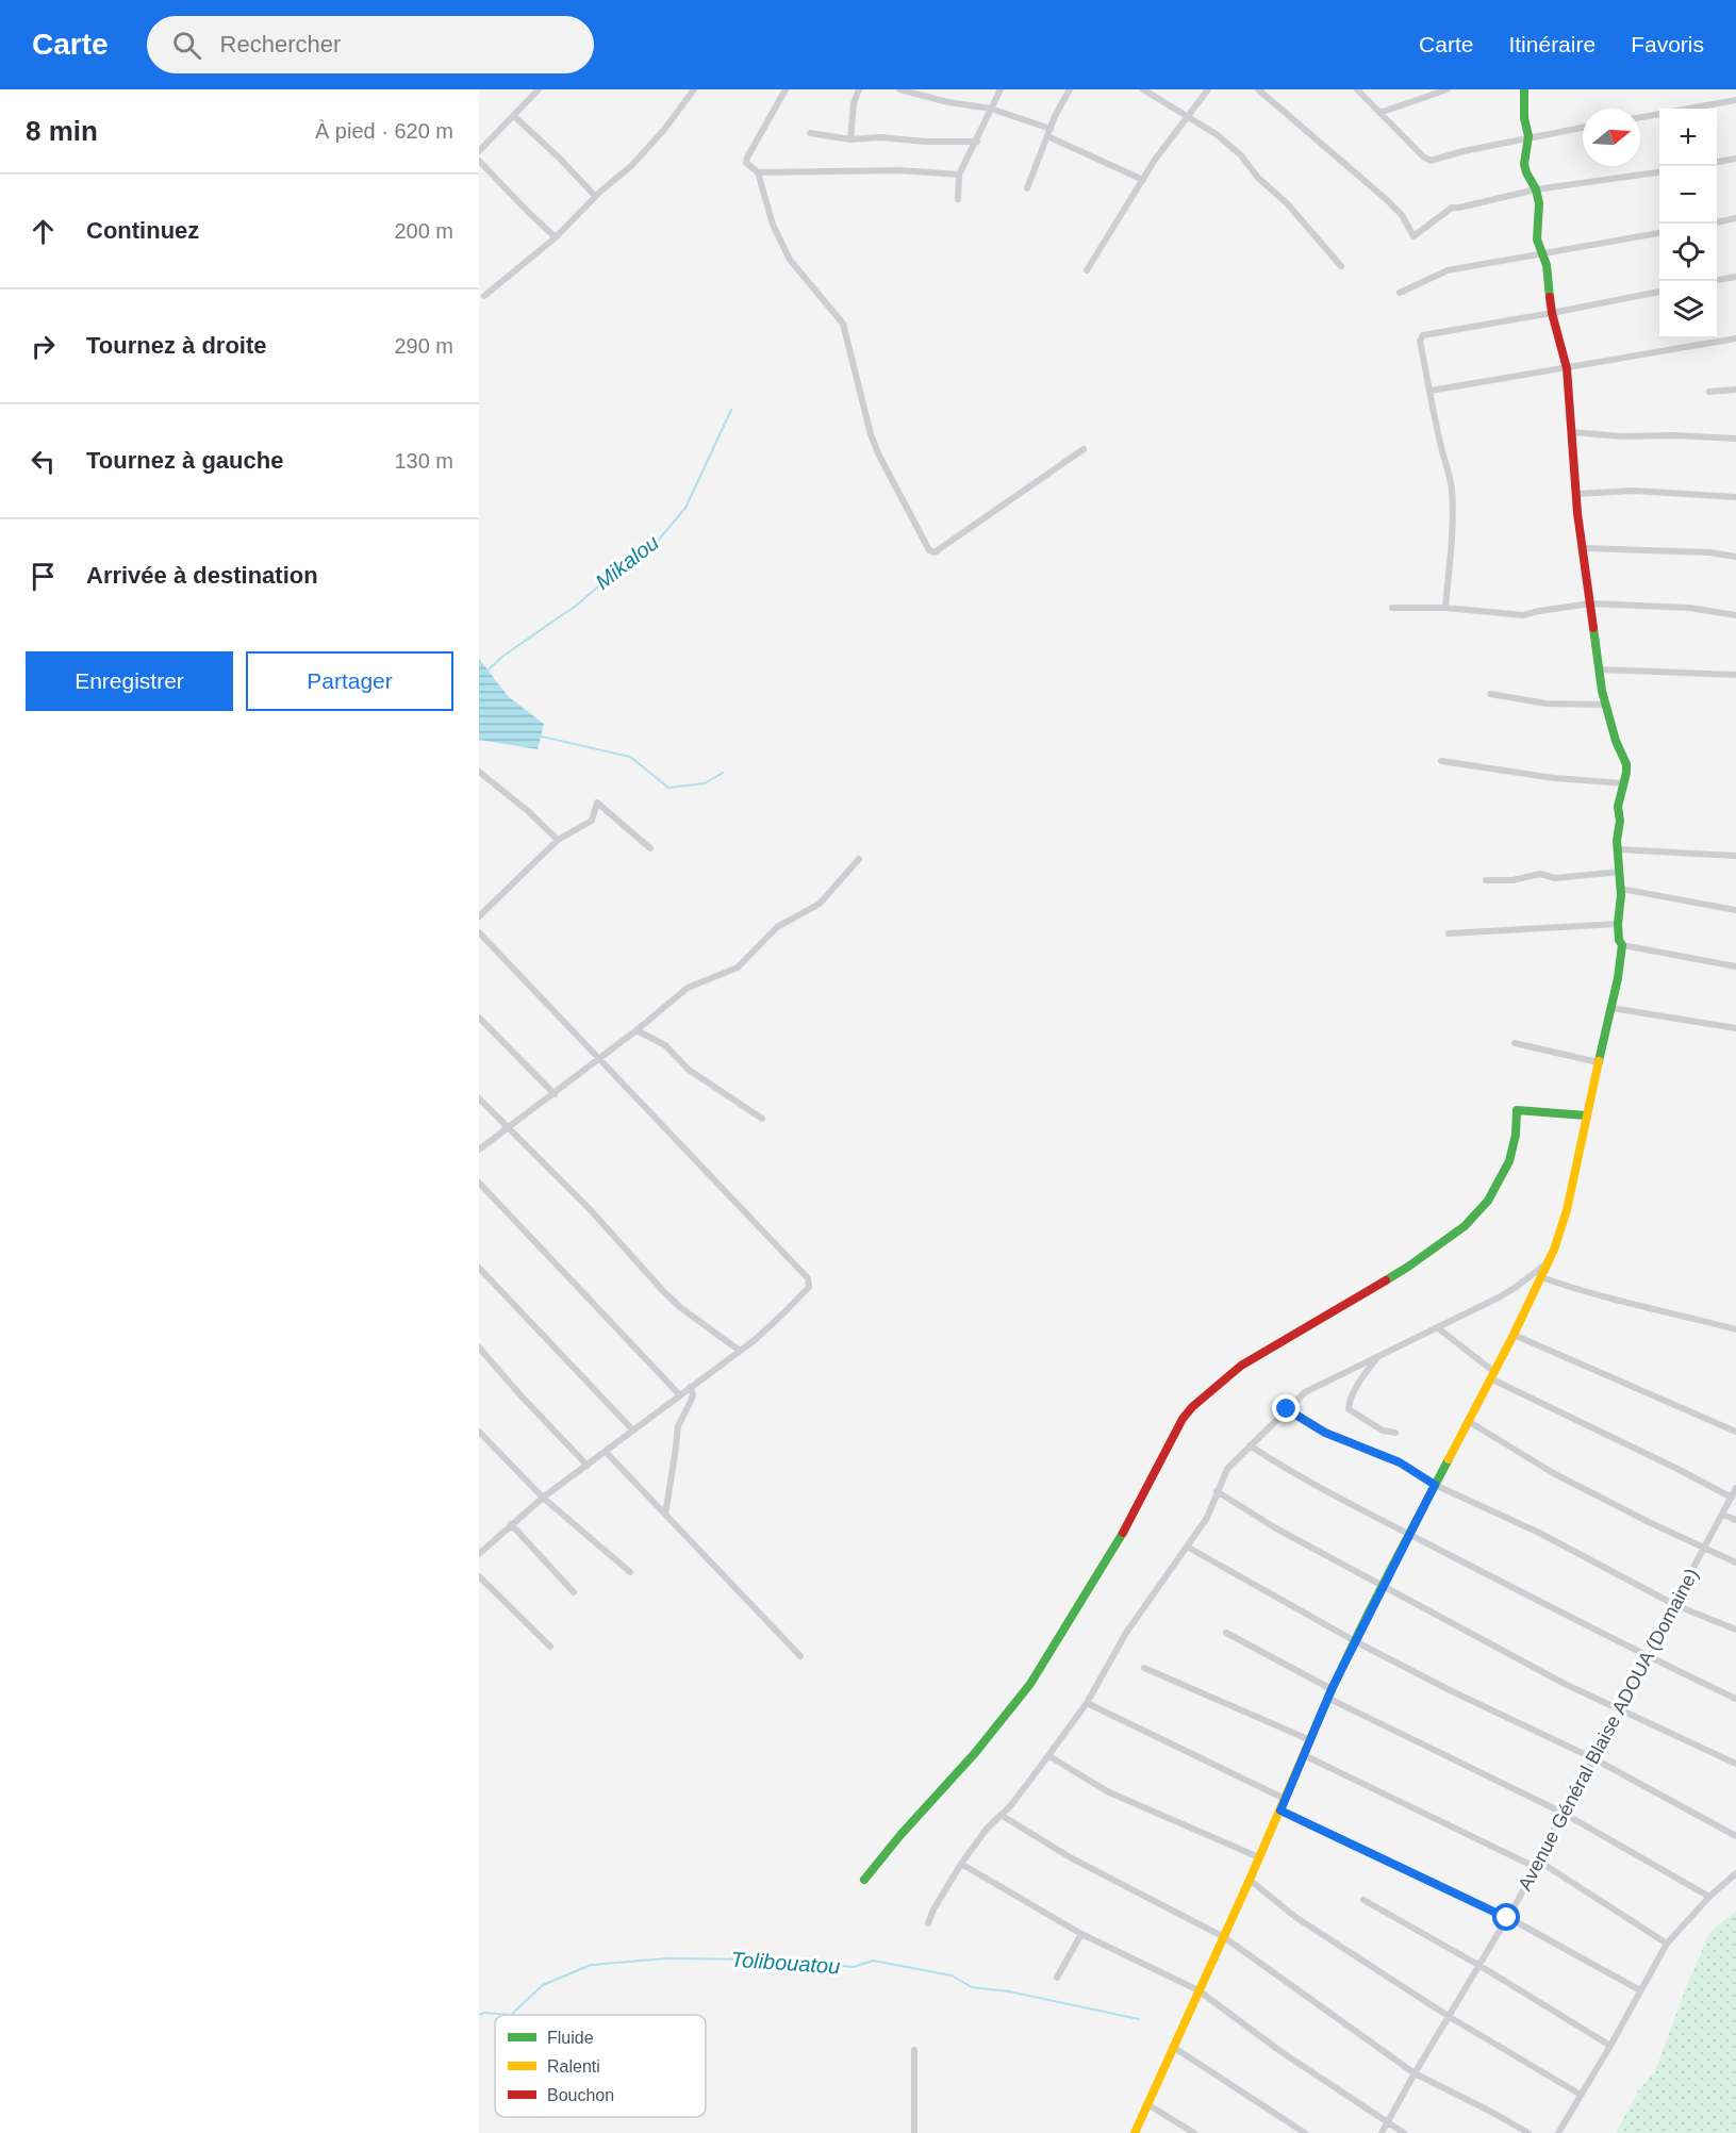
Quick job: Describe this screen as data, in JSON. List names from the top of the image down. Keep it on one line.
{"streets":{"street":["Avenue Général Blaise ADOUA (Domaine)"]},"water":["Mikalou","Tolibouatou"],"legend":["Fluide","Ralenti","Bouchon"],"north":"right","page":{"header":"Carte","search":"Rechercher","nav":["Carte","Itinéraire","Favoris"],"heading":["8 min","À pied · 620 m"],"map_buttons":["+","−"],"list":[["Continuez","200 m"],["Tournez à droite","290 m"],["Tournez à gauche","130 m"],"Arrivée à destination"],"buttons":["Enregistrer","Partager"]}}
